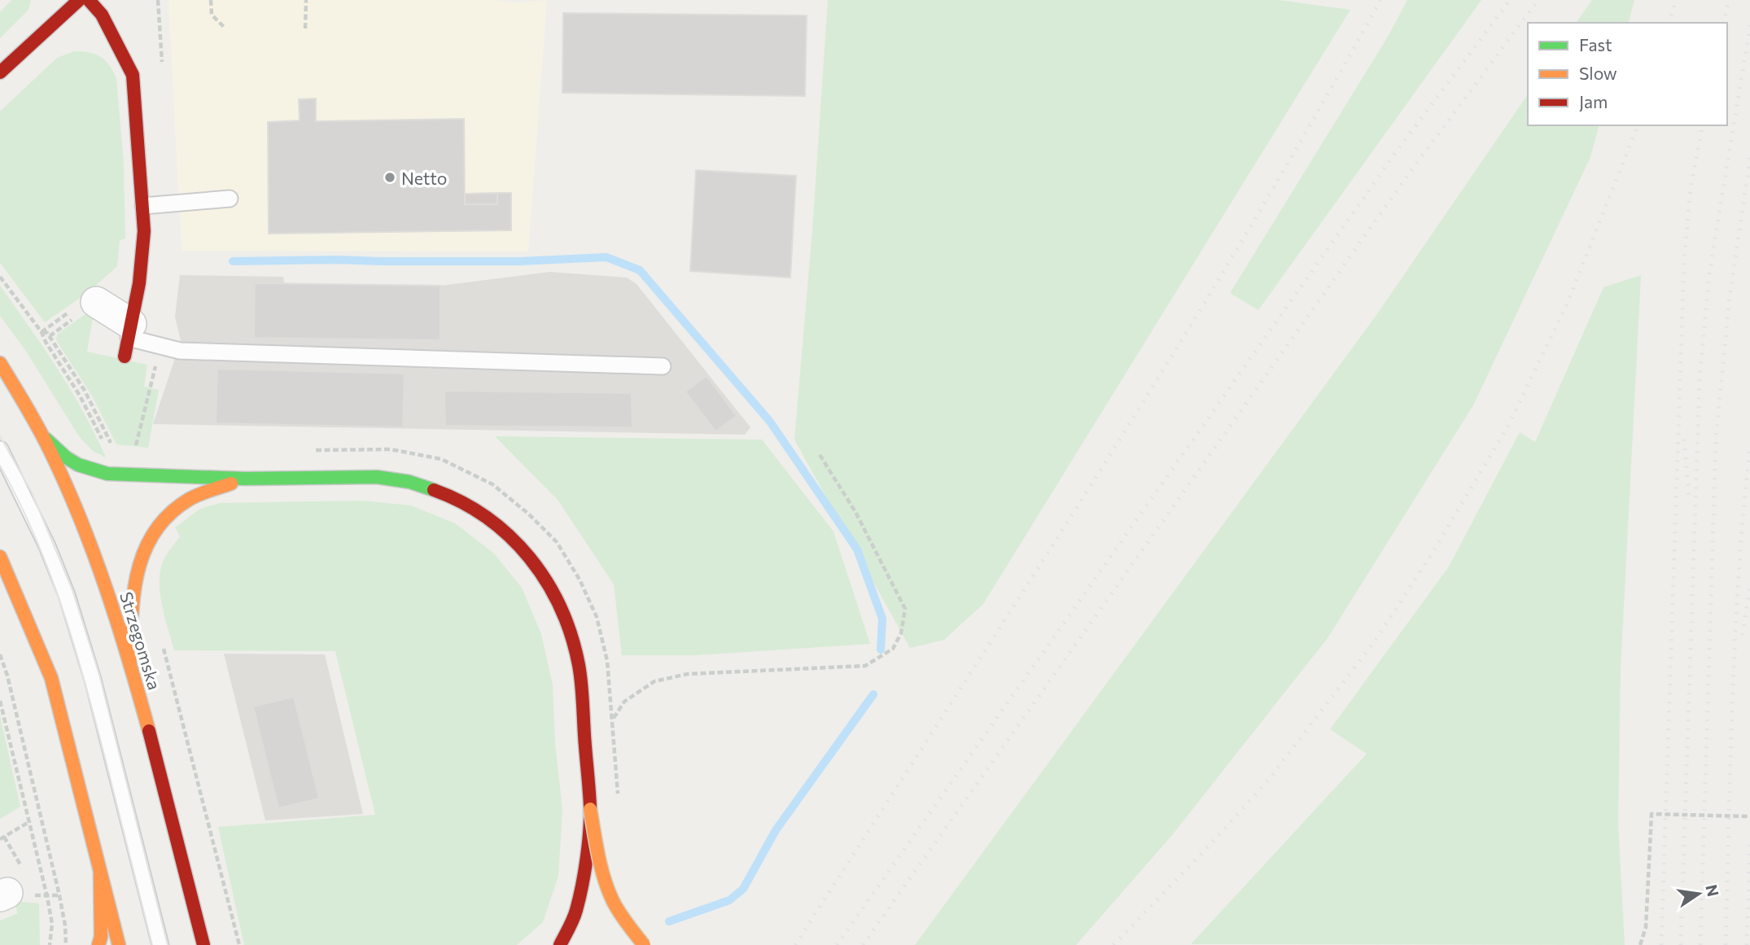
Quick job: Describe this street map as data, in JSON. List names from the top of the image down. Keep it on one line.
{"streets":{"main road":["Strzegomska"]},"places":["Netto"],"legend":["Fast","Slow","Jam"],"north":"right"}
